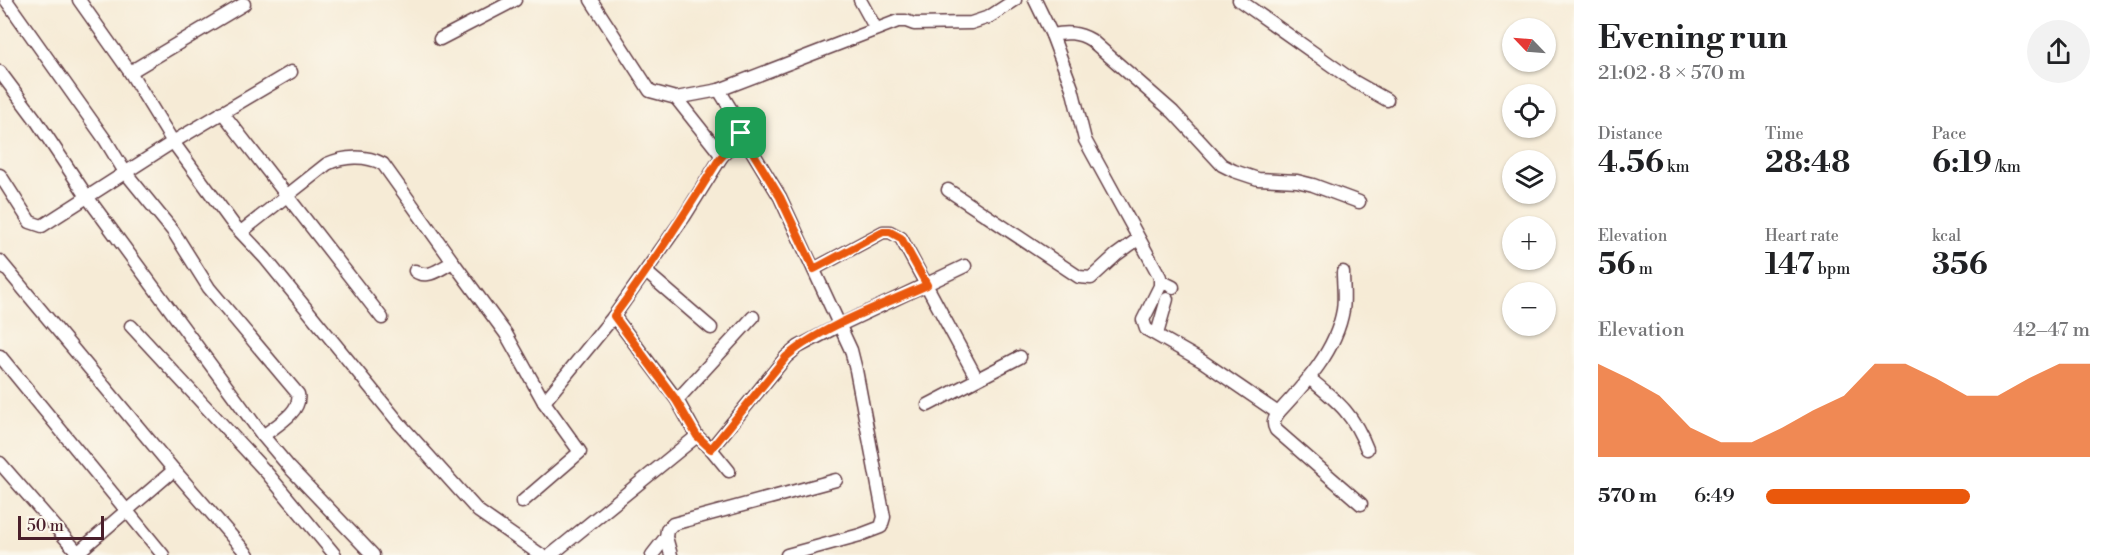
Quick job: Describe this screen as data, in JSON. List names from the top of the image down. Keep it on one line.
{"scale_bar":"50 m","north":"top left","page":{"heading":["Evening run","21:02 · 8 × 570 m"],"map_buttons":["+","−"],"stats":[["Distance","4.56 km"],["Time","28:48"],["Pace","6:19 /km"],["Elevation","56 m"],["Heart rate","147 bpm"],["kcal","356"]],"chart":["Elevation","42–47 m"],"list":[{"name":"570 m","note":"6:49"}],"scale":"50 m"}}
